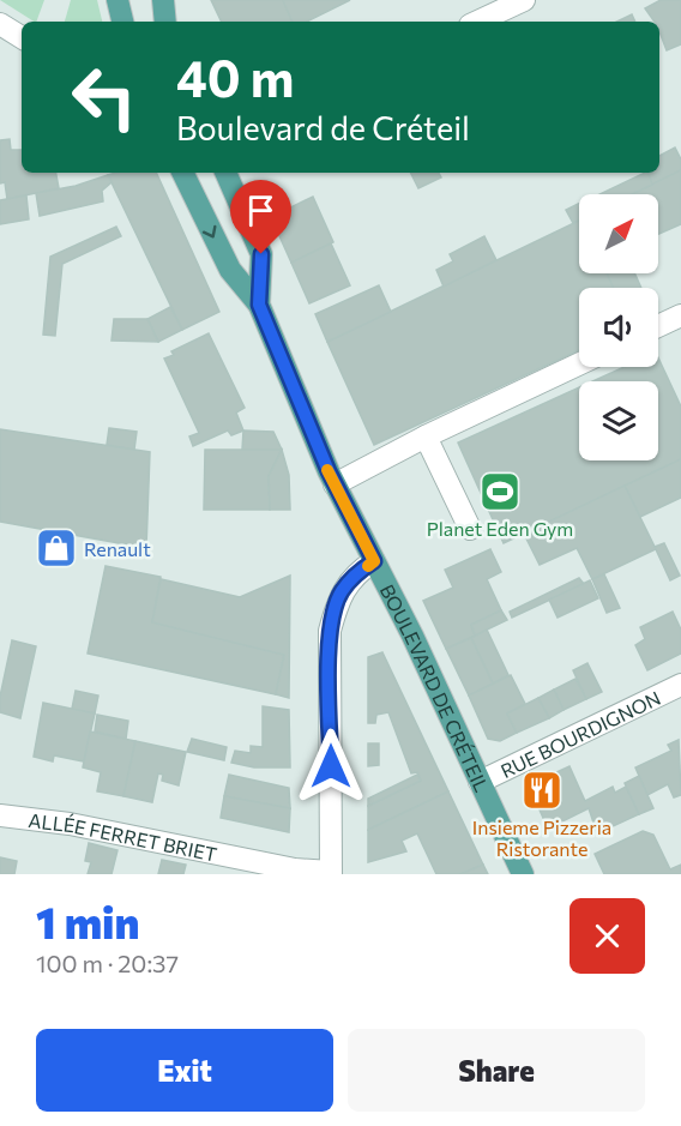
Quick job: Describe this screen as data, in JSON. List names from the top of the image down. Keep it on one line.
{"streets":{"main road":["BOULEVARD DE CRÉTEIL"],"street":["RUE BOURDIGNON","ALLÉE FERRET BRIET"]},"crossings":[["BOULEVARD DE CRÉTEIL","RUE BOURDIGNON"]],"places":{"sports":["Planet Eden Gym"],"shop":["Renault"],"restaurant":["Insieme Pizzeria Ristorante"]},"north":"top right","page":{"turn":["40 m","Boulevard de Créteil"],"heading":["1 min","100 m · 20:37"],"buttons":["Exit","Share"]}}
